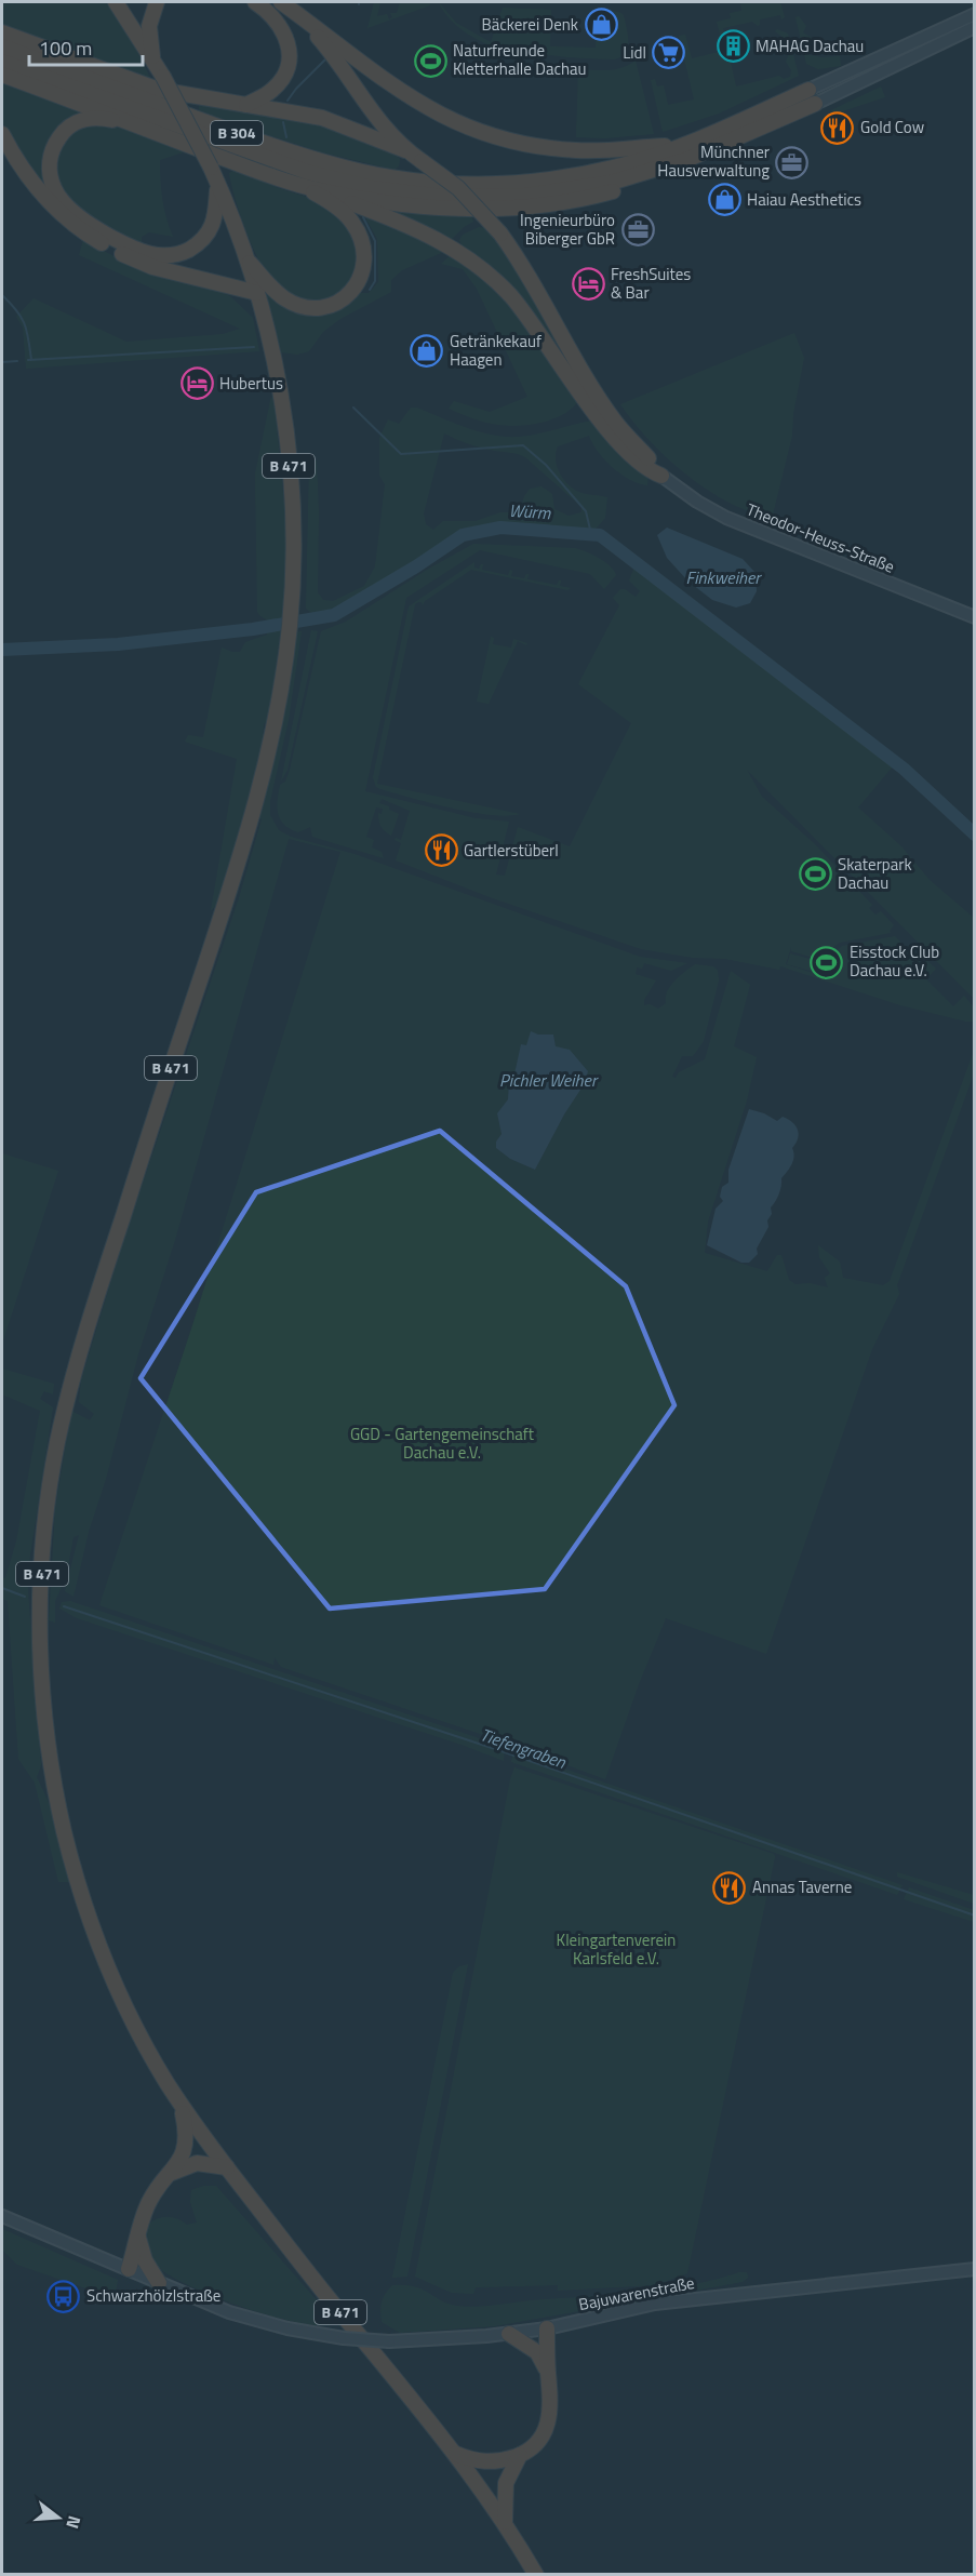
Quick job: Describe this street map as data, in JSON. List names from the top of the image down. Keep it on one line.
{"streets":{"highway":["B 304","B 471"],"main road":["Theodor-Heuss-Straße","Bajuwarenstraße"]},"water":["Würm","Finkweiher","Pichler Weiher","Tiefengraben"],"parks":["GGD - Gartengemeinschaft Dachau e.V.","Kleingartenverein Karlsfeld e.V."],"places":{"shop":["Bäckerei Denk","Haiau Aesthetics","Getränkekauf Haagen"],"building":["MAHAG Dachau"],"supermarket":["Lidl"],"sports":["Naturfreunde Kletterhalle Dachau","Skaterpark Dachau","Eisstock Club Dachau e.V."],"restaurant":["Gold Cow","Gartlerstüberl","Annas Taverne"],"office":["Münchner Hausverwaltung","Ingenieurbüro Biberger GbR"],"hotel":["FreshSuites & Bar","Hubertus"],"bus stop":["Schwarzhölzlstraße"]},"scale_bar":"100 m","north":"right"}
